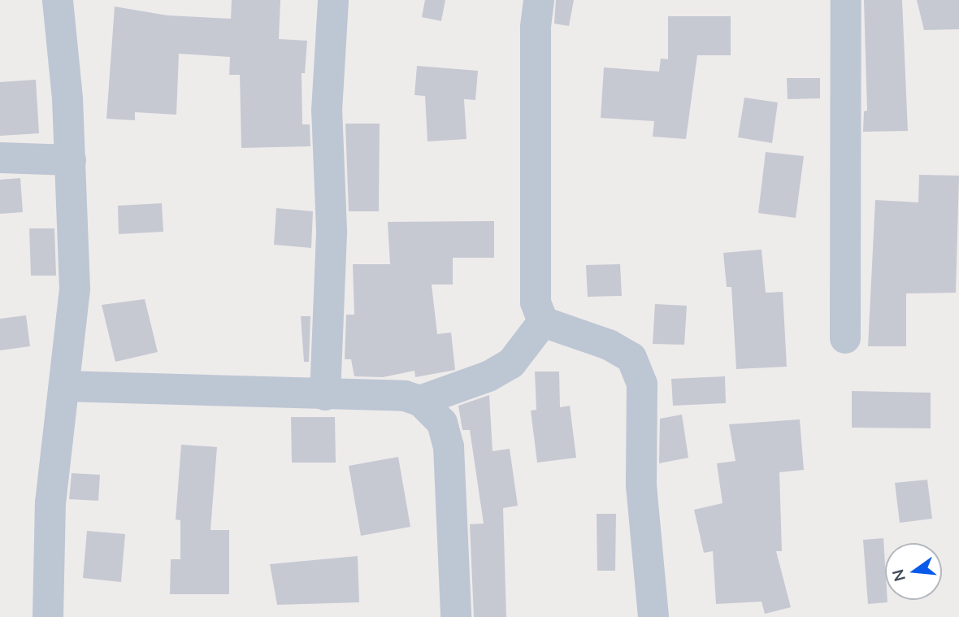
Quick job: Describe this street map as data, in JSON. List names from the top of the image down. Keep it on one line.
{"north":"left"}
